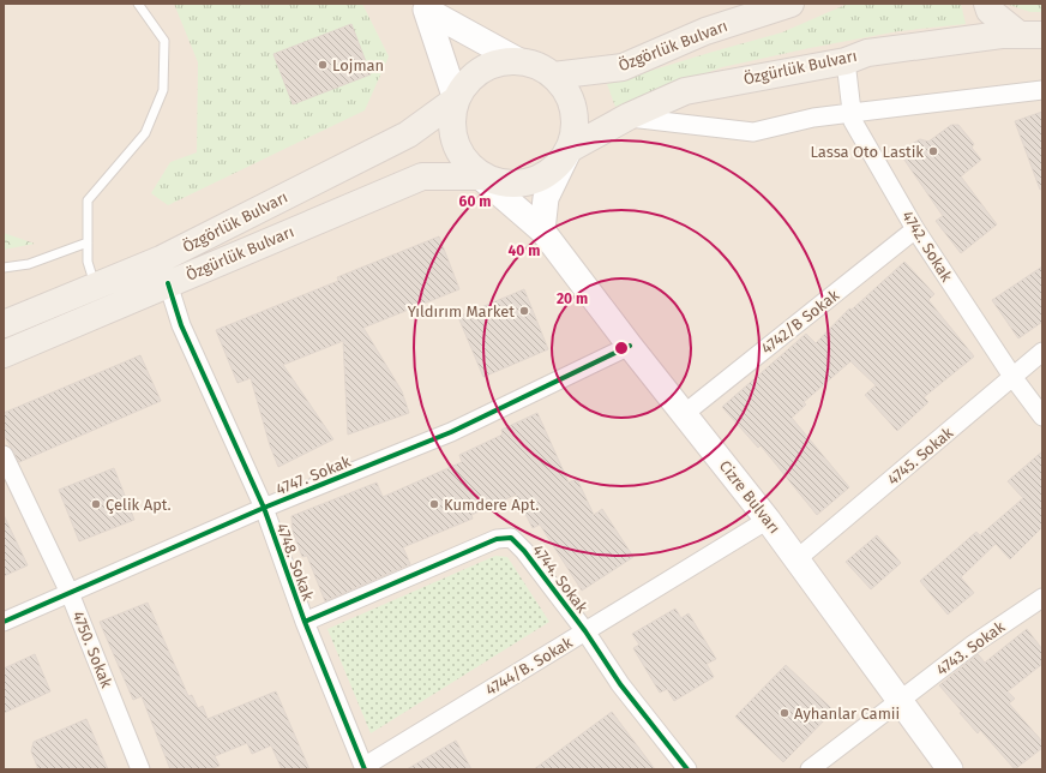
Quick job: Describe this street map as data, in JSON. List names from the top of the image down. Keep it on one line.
{"streets":{"main road":["Özgörlük Bulvarı","Özgürlük Bulvarı","Cizre Bulvarı"],"street":["4742. Sokak","4742/B Sokak","4745. Sokak","4747. Sokak","4748. Sokak","4744. Sokak","4743. Sokak","4750. Sokak","4744/B. Sokak"]},"crossings":[["Özgörlük Bulvarı","Özgürlük Bulvarı"],["Özgörlük Bulvarı","Cizre Bulvarı"],["Özgürlük Bulvarı","4742. Sokak"],["Özgürlük Bulvarı","Cizre Bulvarı"],["Özgürlük Bulvarı","4748. Sokak"],["4742. Sokak","4742/B Sokak"],["4742. Sokak","4745. Sokak"],["4742/B Sokak","Cizre Bulvarı"],["4745. Sokak","Cizre Bulvarı"],["4747. Sokak","Cizre Bulvarı"],["4747. Sokak","4748. Sokak"],["4747. Sokak","4750. Sokak"],["Cizre Bulvarı","4743. Sokak"],["Cizre Bulvarı","4744/B. Sokak"],["4748. Sokak","4744. Sokak"],["4748. Sokak","4744/B. Sokak"],["4744. Sokak","4744/B. Sokak"]],"places":["Lojman","Lassa Oto Lastik","Yıldırım Market","Çelik Apt.","Kumdere Apt.","Ayhanlar Camii"],"rings":["60 m","40 m","20 m"]}
